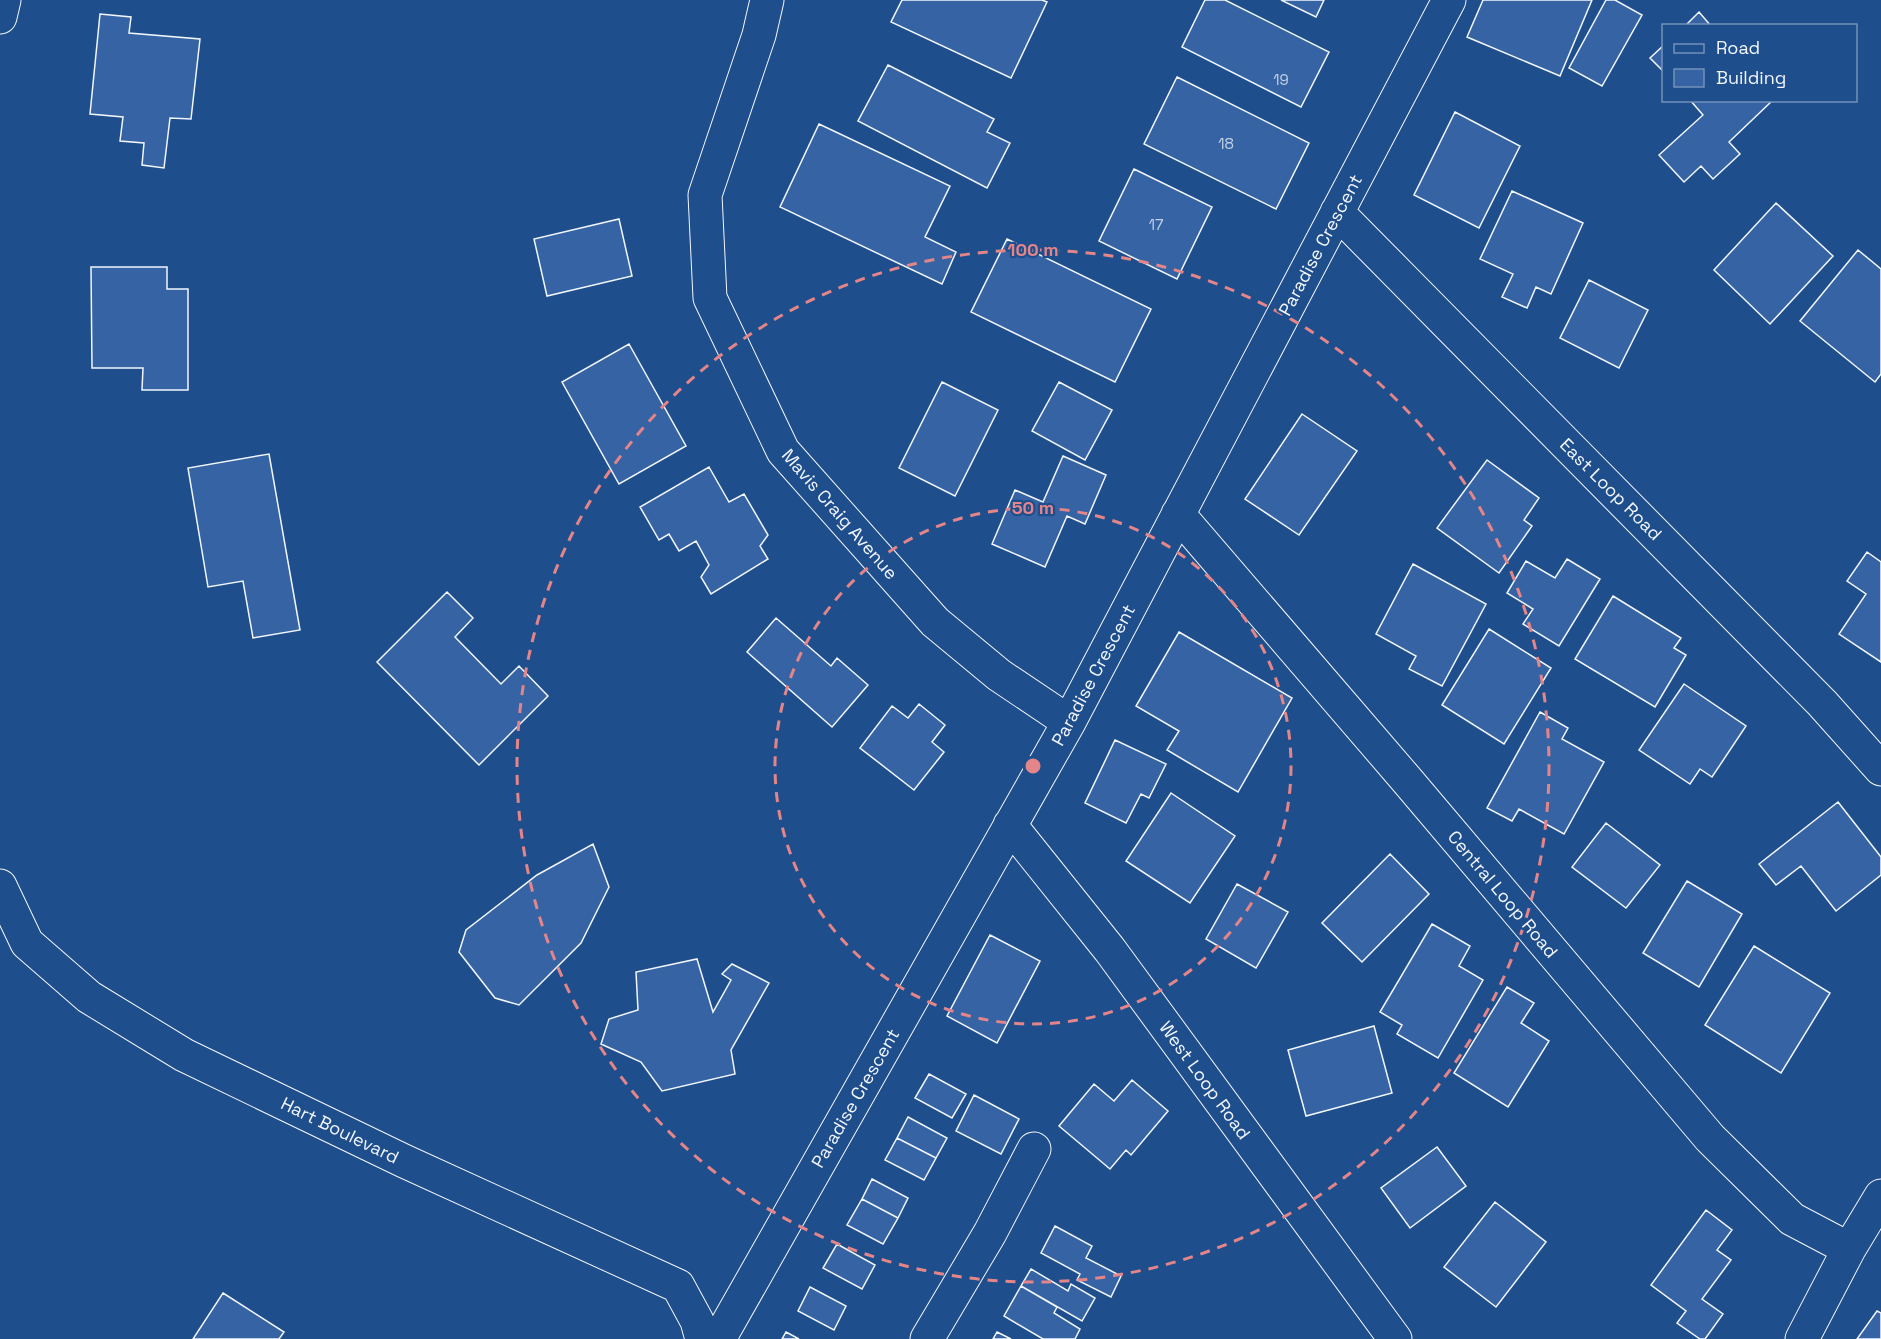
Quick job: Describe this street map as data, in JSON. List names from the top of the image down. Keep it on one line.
{"streets":{"street":["Paradise Crescent","East Loop Road","Mavis Craig Avenue","Central Loop Road","West Loop Road","Hart Boulevard"]},"crossings":[["Paradise Crescent","East Loop Road"],["Paradise Crescent","Mavis Craig Avenue"],["Paradise Crescent","Central Loop Road"],["Paradise Crescent","West Loop Road"]],"house_numbers":["19","18","17"],"legend":["Road","Building"],"rings":["100 m","50 m"]}
